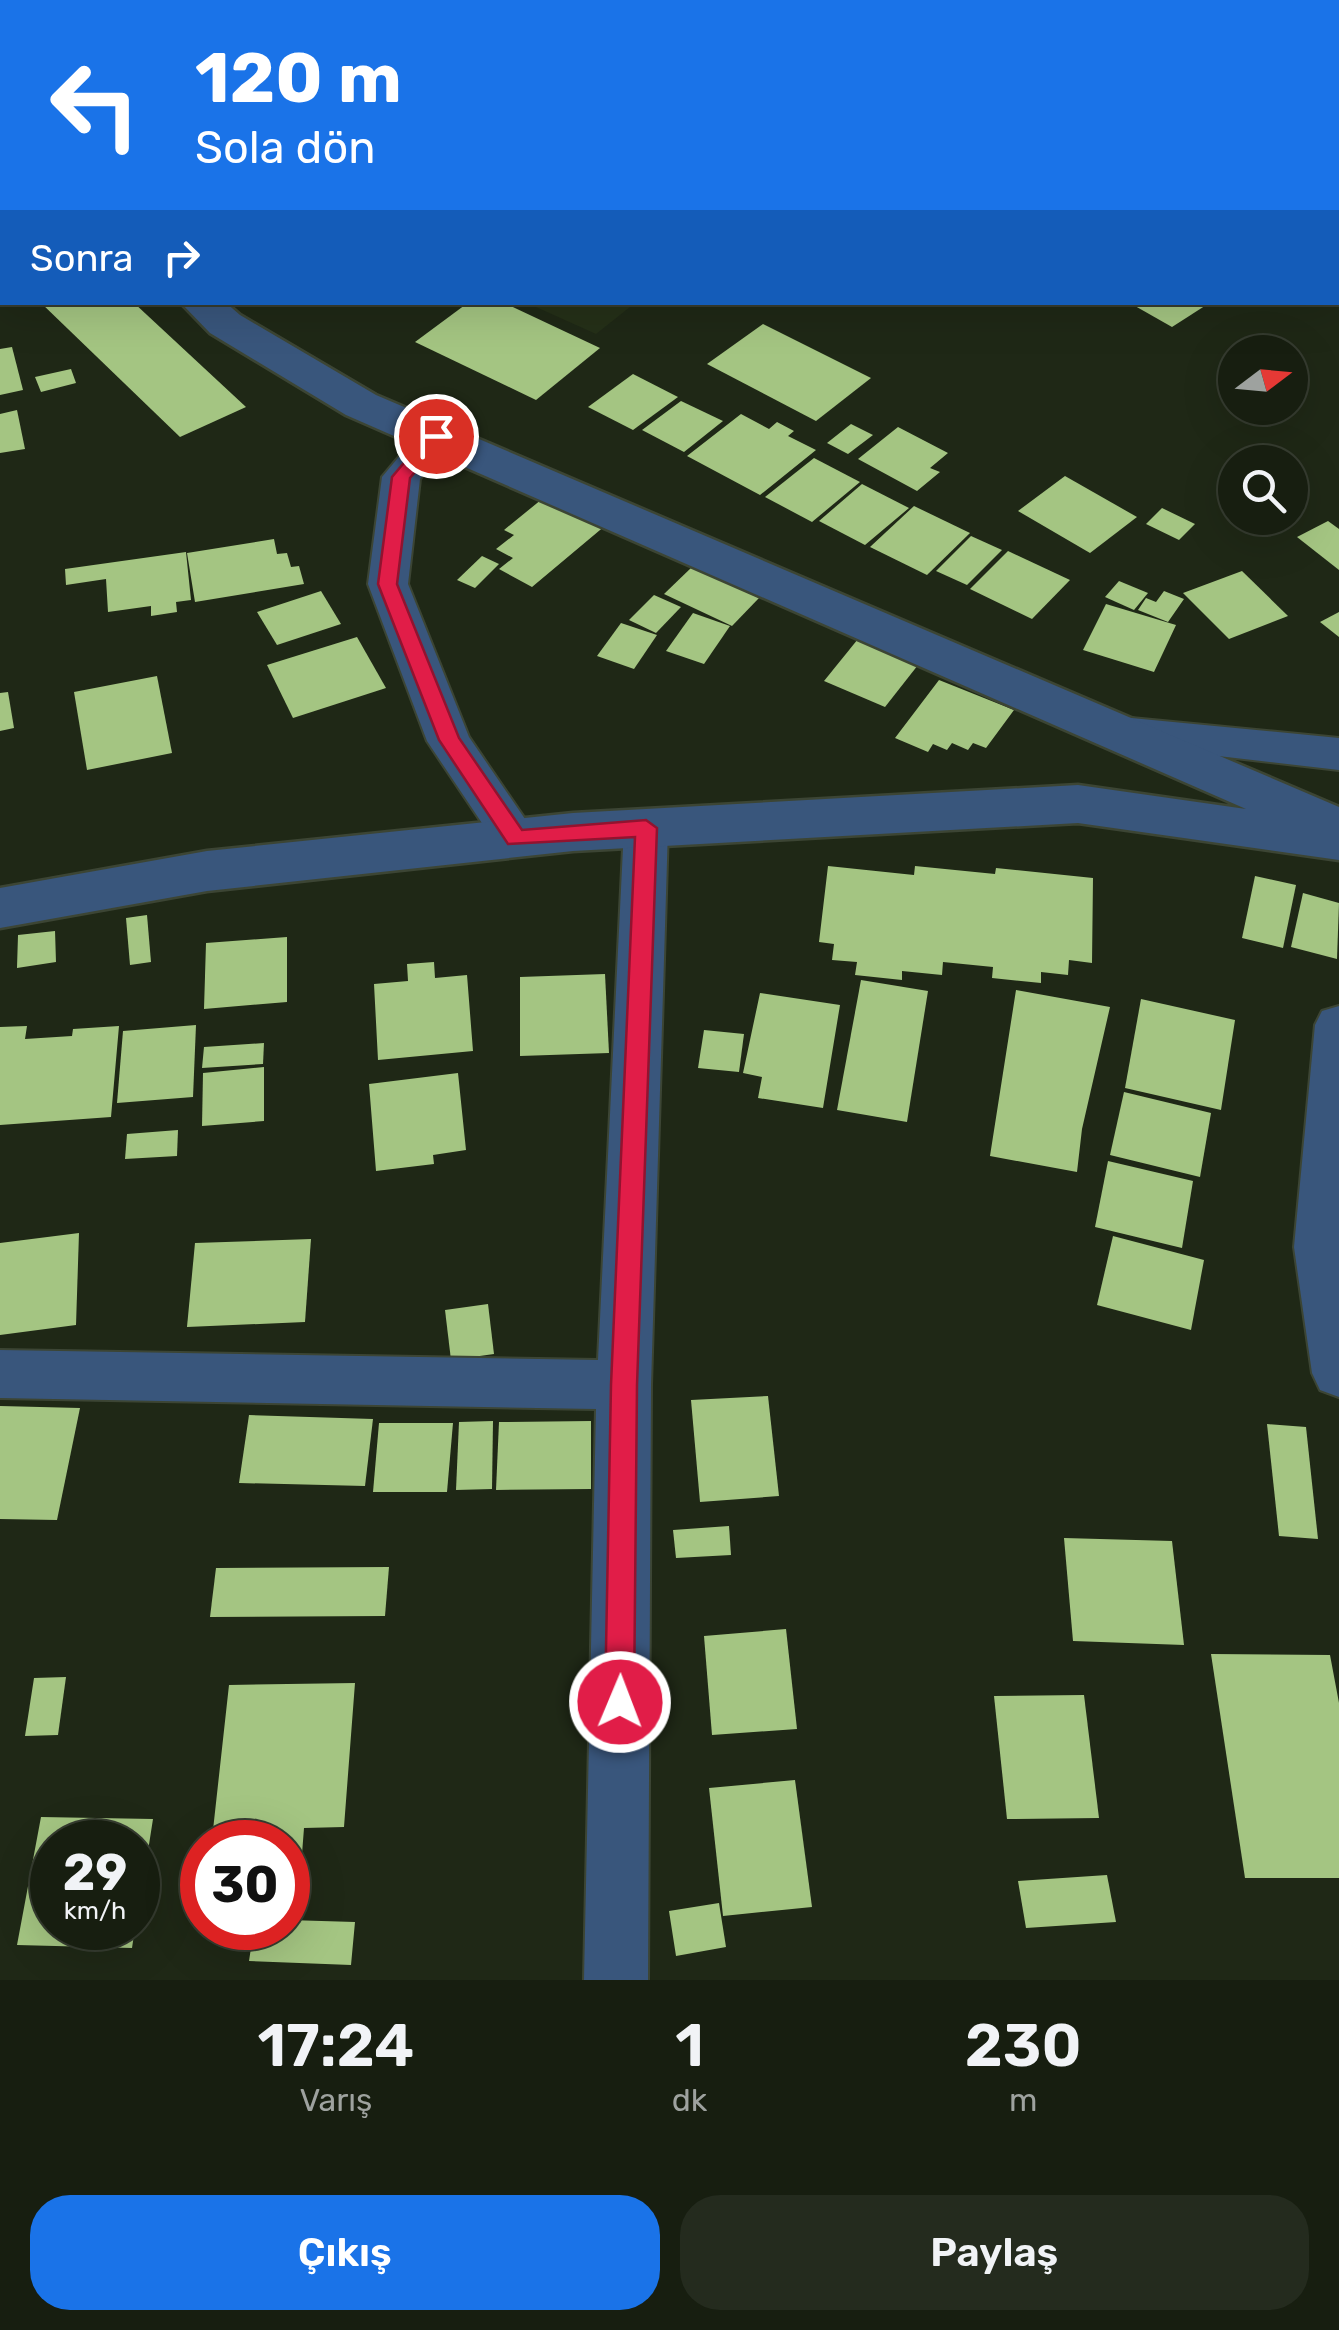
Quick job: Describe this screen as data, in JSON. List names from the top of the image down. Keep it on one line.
{"north":"right","page":{"turn":["120 m","Sola dön"],"then":"Sonra","speed":"29 km/h","limit":"30","eta":["17:24","Varış","1","dk","230","m"],"buttons":["Çıkış","Paylaş"]}}
